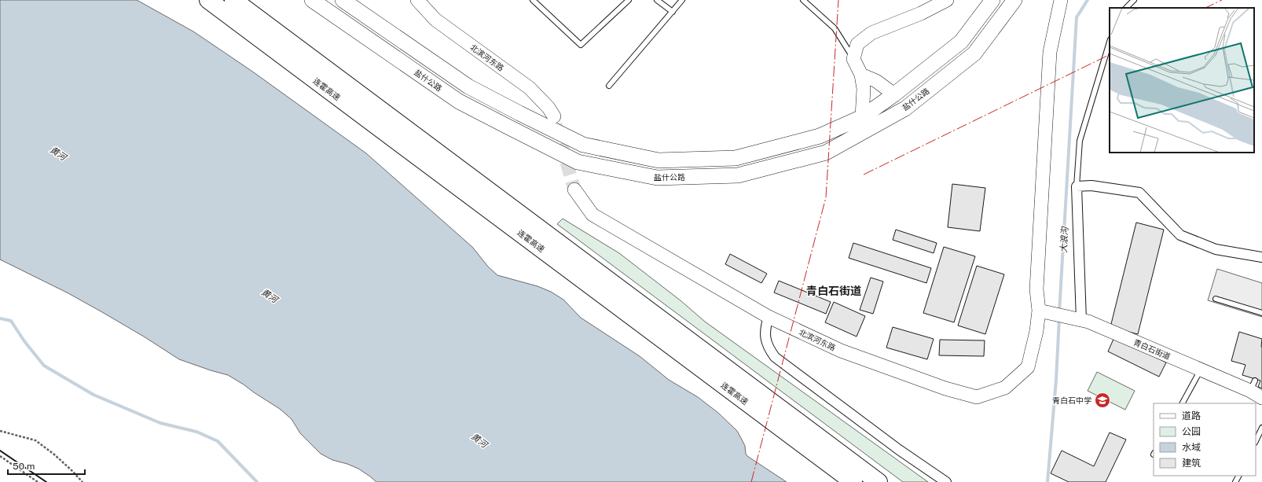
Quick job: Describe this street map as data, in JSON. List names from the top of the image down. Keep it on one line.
{"streets":{"highway":["连霍高速"],"main road":["盐什公路"],"street":["北滨河东路","青白石街道"]},"crossings":[["北滨河东路","青白石街道"]],"districts":["青白石街道"],"water":["黄河","大浪沟"],"places":{"school or university":["青白石中学"]},"legend":["道路","公园","水域","建筑"],"scale_bar":"50 m"}
